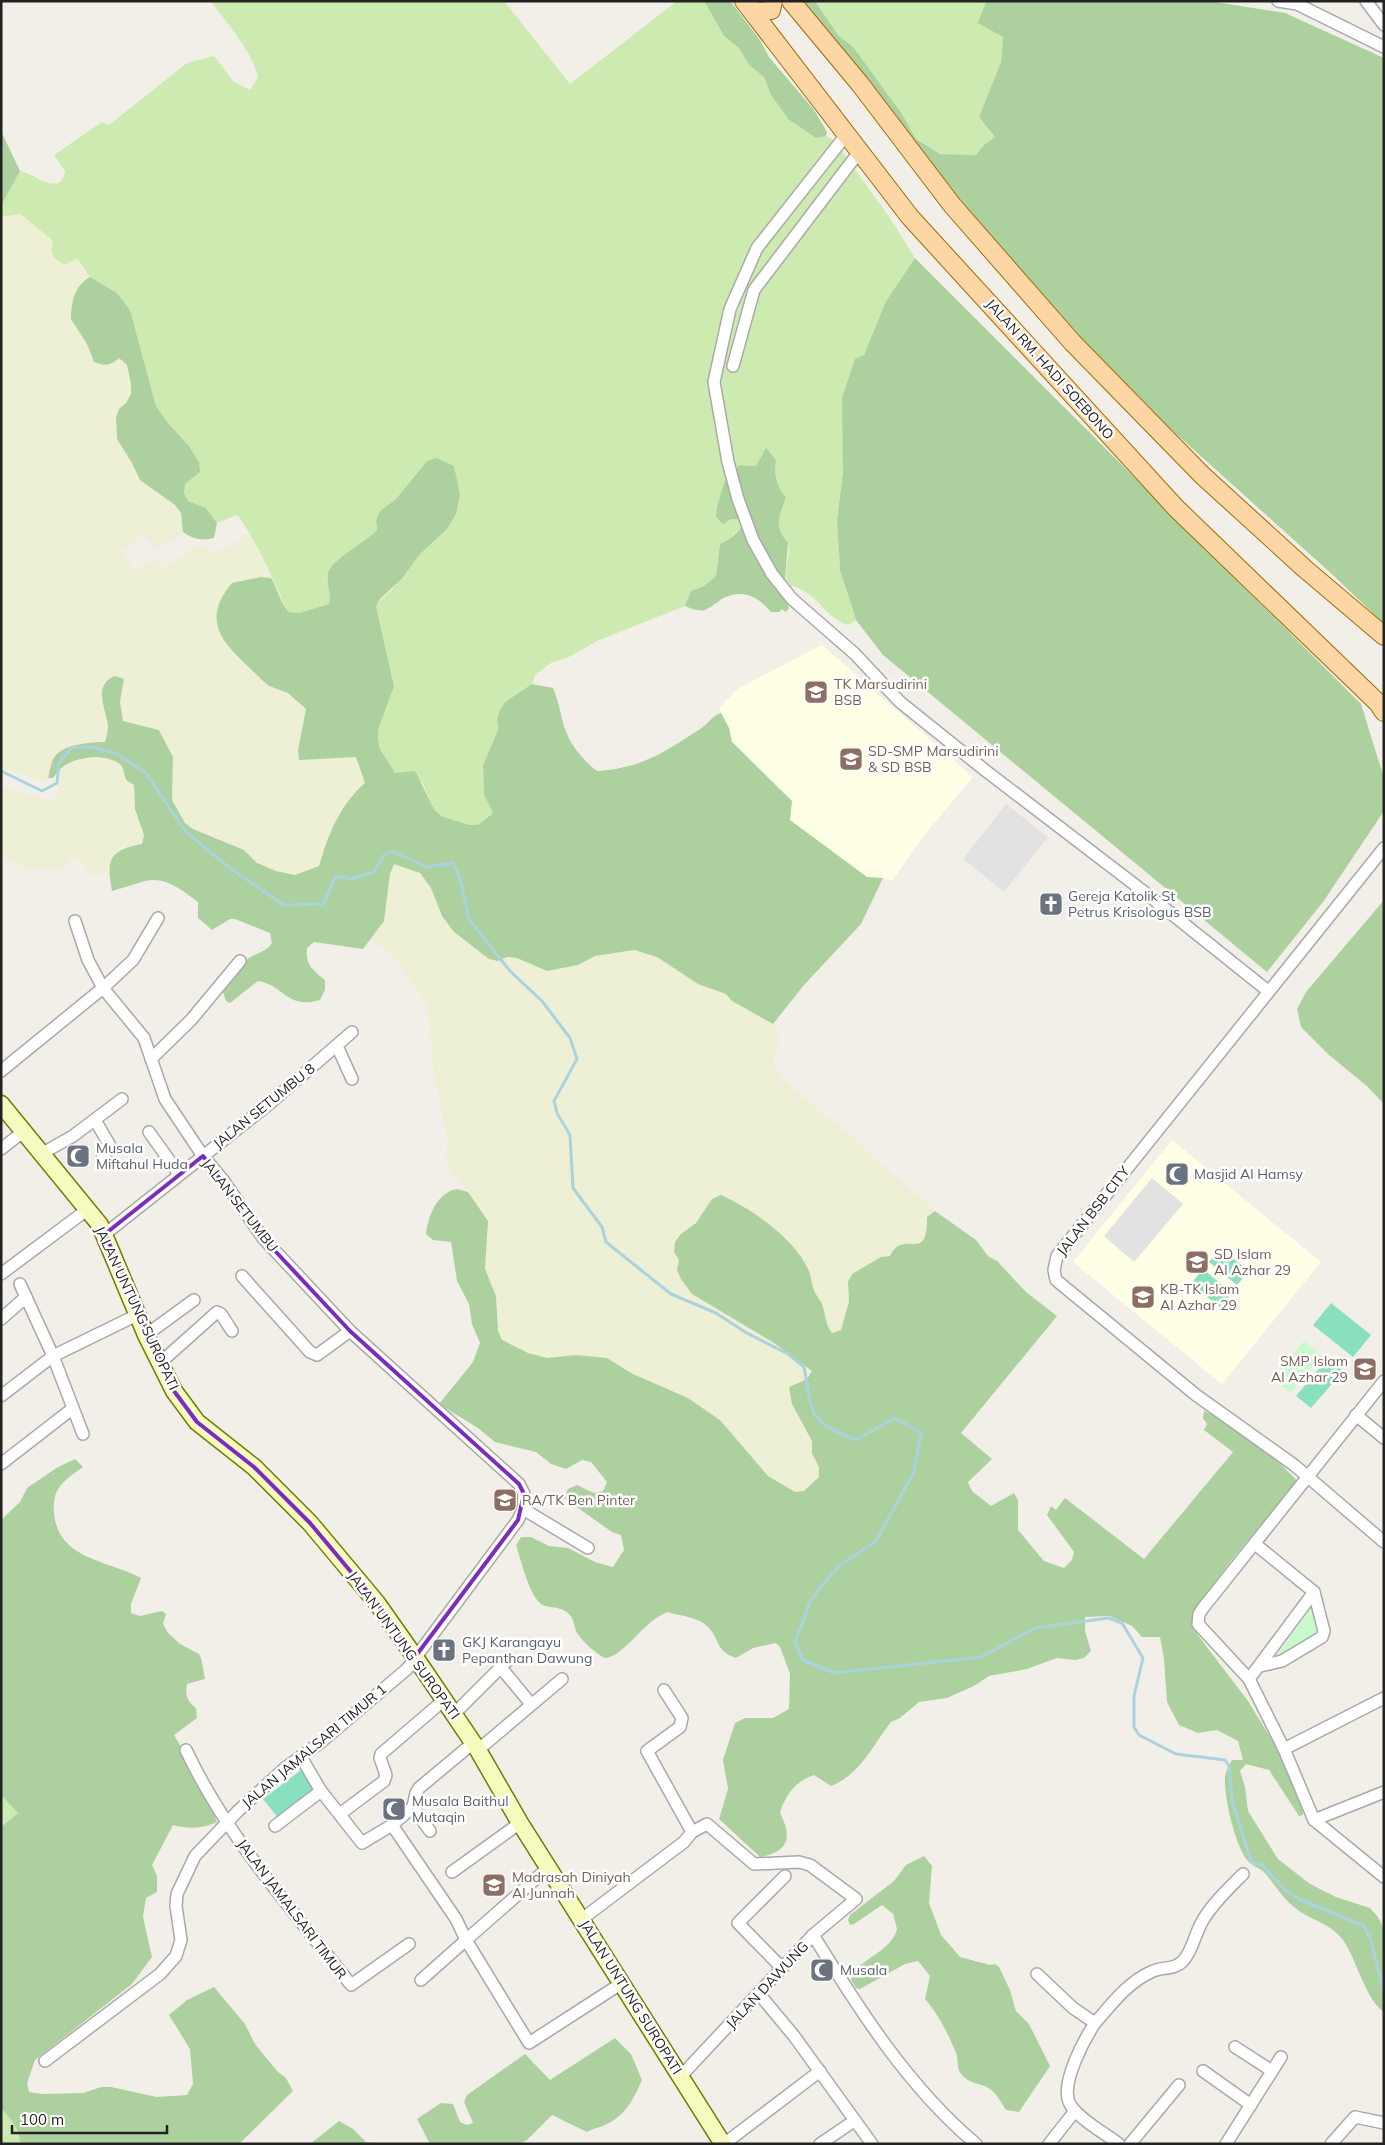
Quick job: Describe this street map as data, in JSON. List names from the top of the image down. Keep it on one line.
{"streets":{"main road":["JALAN RM. HADI SOEBONO","JALAN UNTUNG SUROPATI"],"street":["JALAN SETUMBU 8","JALAN SETUMBU","JALAN BSB CITY","JALAN JAMALSARI TIMUR 1","JALAN JAMALSARI TIMUR","JALAN DAWUNG"]},"crossings":[["JALAN SETUMBU 8","JALAN SETUMBU"],["JALAN SETUMBU 8","JALAN UNTUNG SUROPATI"],["JALAN SETUMBU","JALAN JAMALSARI TIMUR 1"],["JALAN UNTUNG SUROPATI","JALAN JAMALSARI TIMUR 1"],["JALAN UNTUNG SUROPATI","JALAN DAWUNG"],["JALAN JAMALSARI TIMUR 1","JALAN JAMALSARI TIMUR"]],"places":{"school or university":["TK Marsudirini BSB","SD-SMP Marsudirini & SD BSB","SD Islam Al Azhar 29","KB-TK Islam Al Azhar 29","SMP Islam Al Azhar 29","RA/TK Ben Pinter","Madrasah Diniyah Al Junnah"],"church":["Gereja Katolik St Petrus Krisologus BSB","GKJ Karangayu Pepanthan Dawung"],"mosque":["Musala Miftahul Huda","Masjid Al Hamsy","Musala Baithul Mutaqin","Musala"]},"scale_bar":"100 m"}
